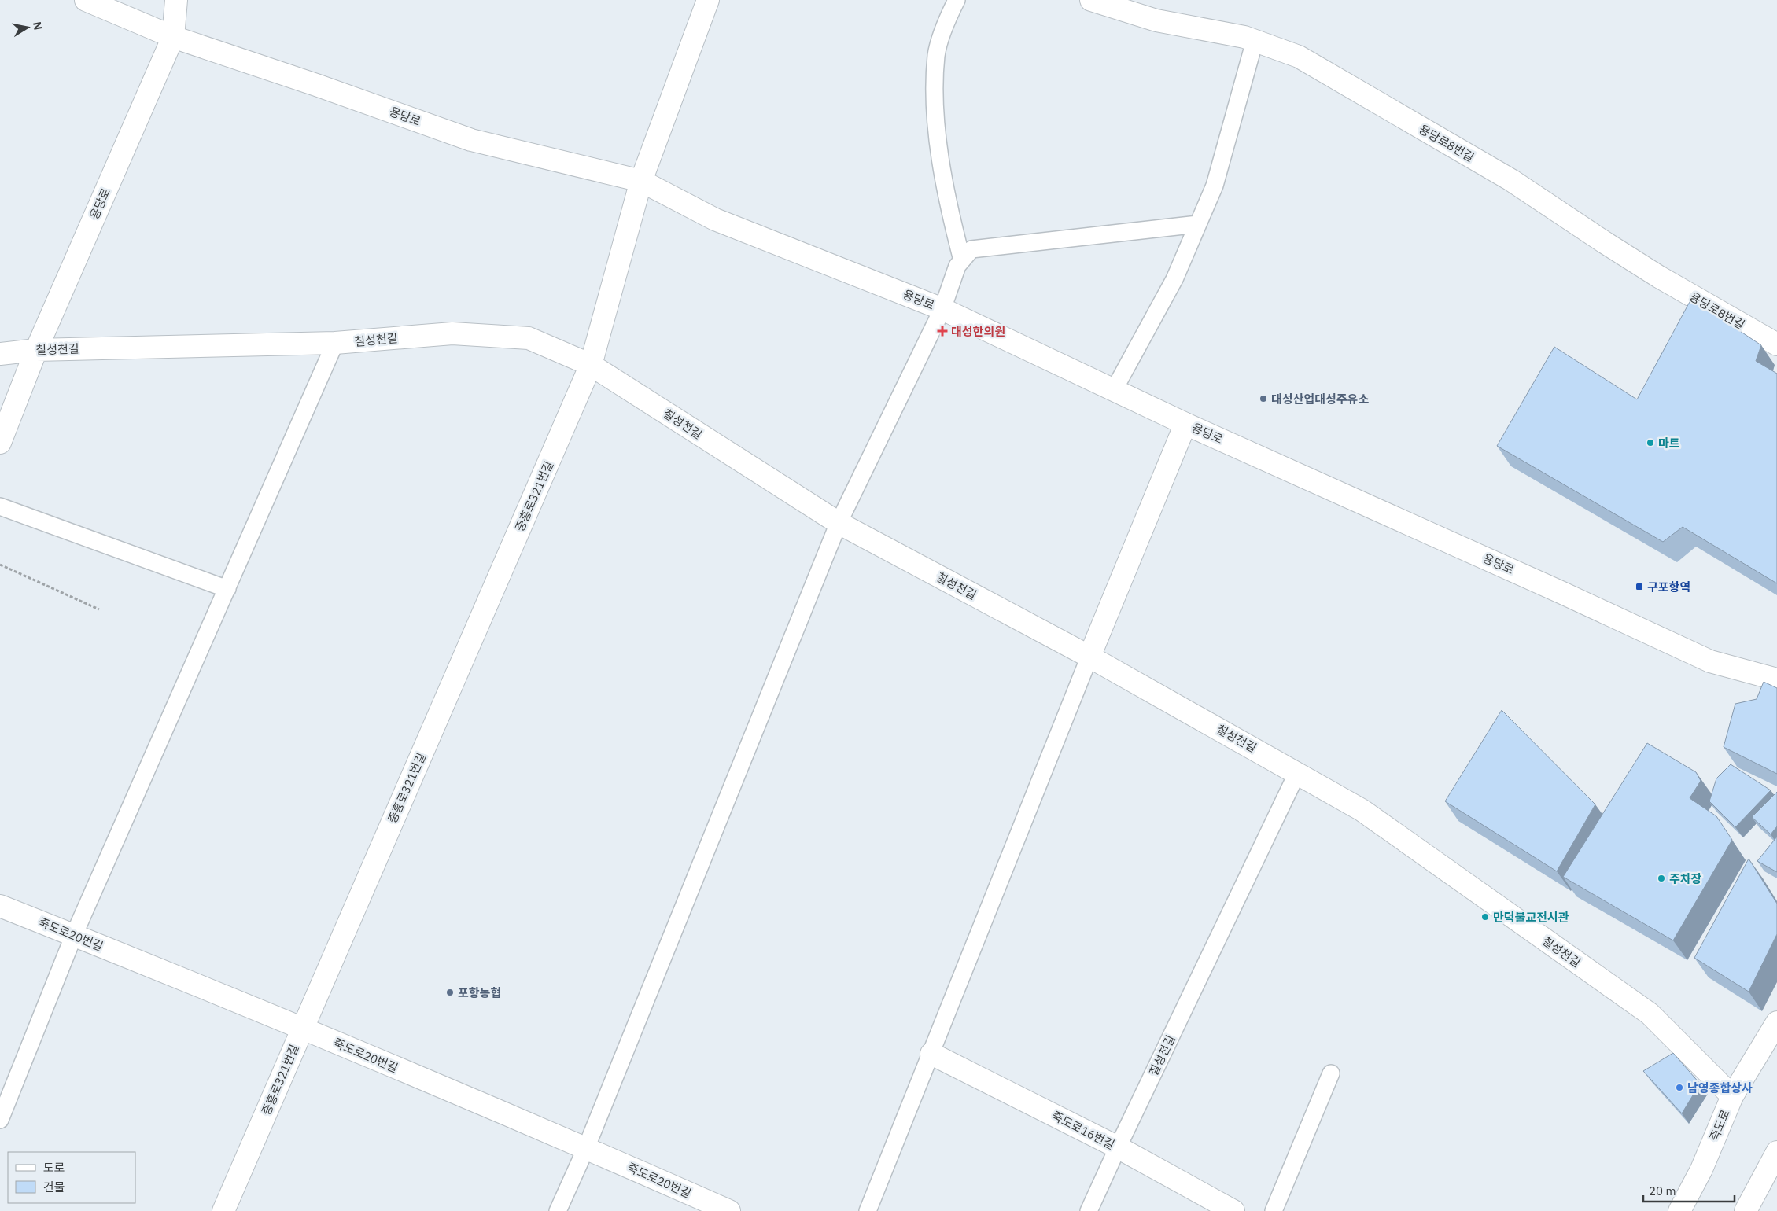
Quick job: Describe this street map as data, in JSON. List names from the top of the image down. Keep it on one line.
{"streets":{"street":["용당로","용당로8번길","칠성천길","중흥로321번길","죽도로20번길","죽도로","죽도로16번길"]},"crossings":[["용당로","칠성천길"],["용당로","중흥로321번길"],["칠성천길","중흥로321번길"],["칠성천길","죽도로"],["칠성천길","죽도로16번길"],["중흥로321번길","죽도로20번길"]],"places":{"health":["대성한의원"],"other":["대성산업대성주유소","마트","주차장","만덕불교전시관","포항농협","남영종합상사"],"transit":["구포항역"]},"legend":["도로","건물"],"scale_bar":"20 m","north":"right"}
